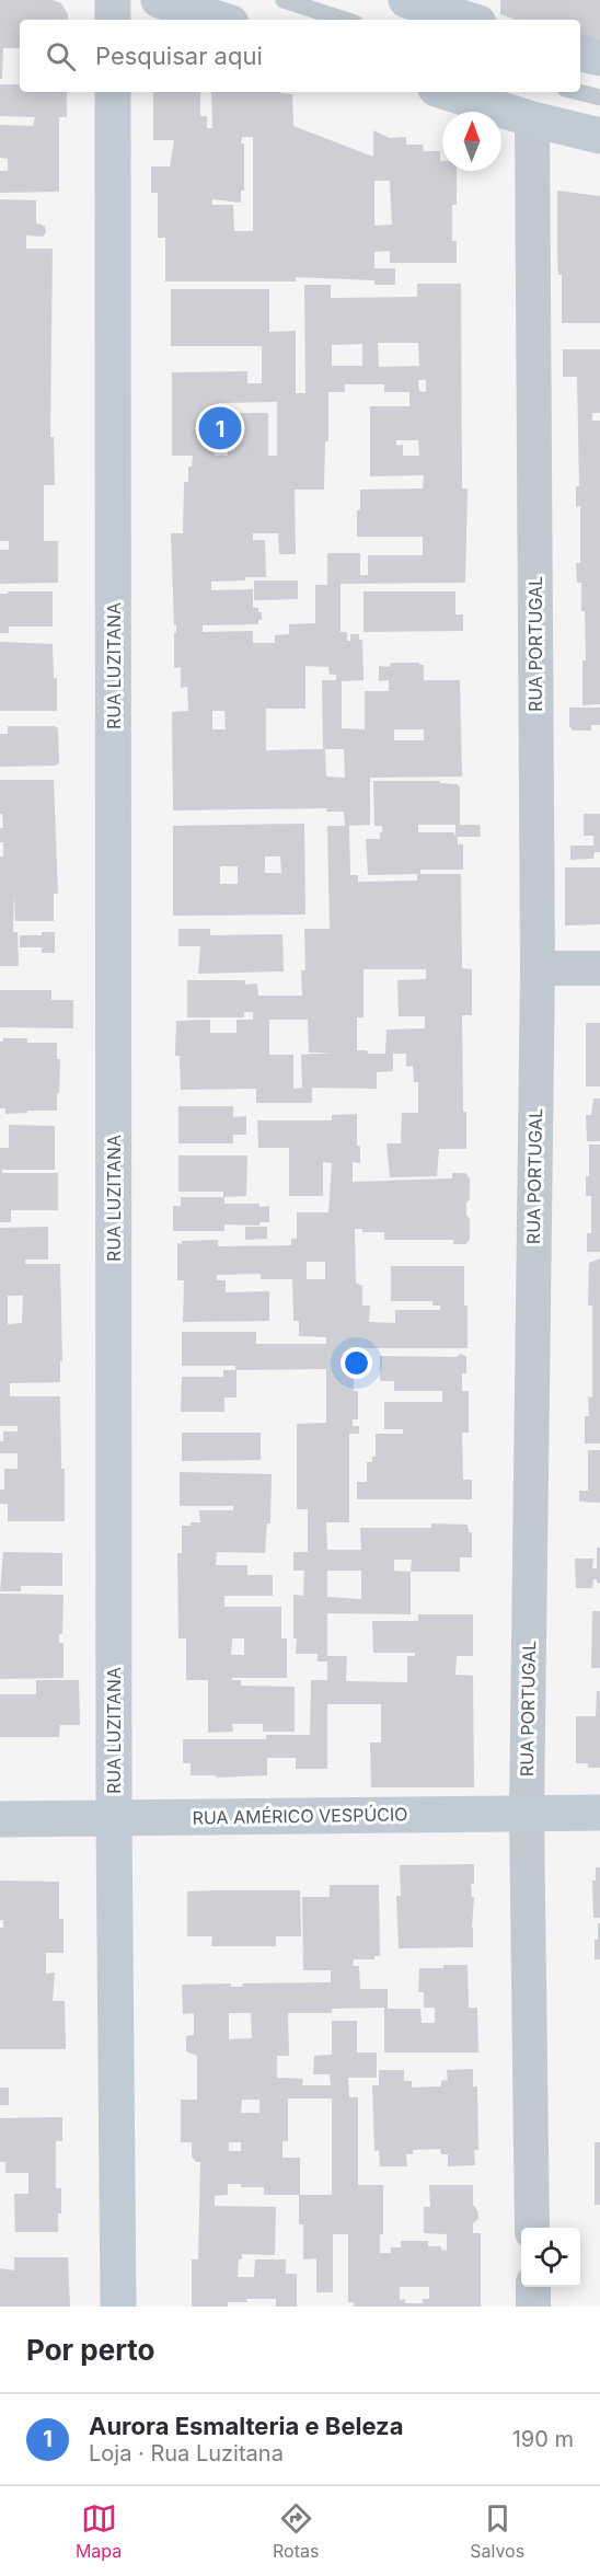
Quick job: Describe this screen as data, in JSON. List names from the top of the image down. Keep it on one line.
{"streets":{"street":["RUA PORTUGAL","RUA LUZITANA","RUA AMÉRICO VESPÚCIO"]},"crossings":[["RUA PORTUGAL","RUA AMÉRICO VESPÚCIO"],["RUA LUZITANA","RUA AMÉRICO VESPÚCIO"]],"north":"top","page":{"search":"Pesquisar aqui","pins":"1","heading":"Por perto","list":[{"mark":"1","name":"Aurora Esmalteria e Beleza","note":"Loja · Rua Luzitana","value":"190 m"}],"nav":["Mapa","Rotas","Salvos"]}}
